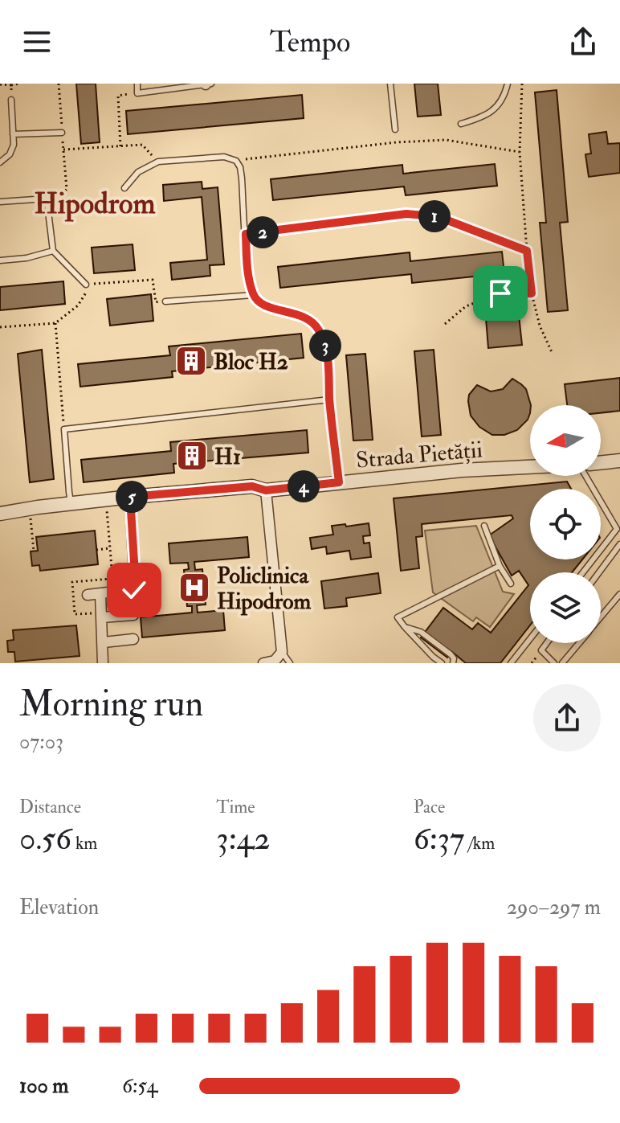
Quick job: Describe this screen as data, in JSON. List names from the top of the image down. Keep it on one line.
{"streets":{"street":["Strada Pietății"]},"districts":["Hipodrom"],"places":{"building":["Bloc H2","H1"],"hospital":["Policlinica Hipodrom"]},"north":"left","page":{"header":"Tempo","pins":["1","2","3","4","5"],"heading":["Morning run","07:03"],"stats":[["Distance","0.56 km"],["Time","3:42"],["Pace","6:37 /km"]],"chart":["Elevation","290–297 m"],"list":[{"name":"100 m","note":"6:54"}]}}
